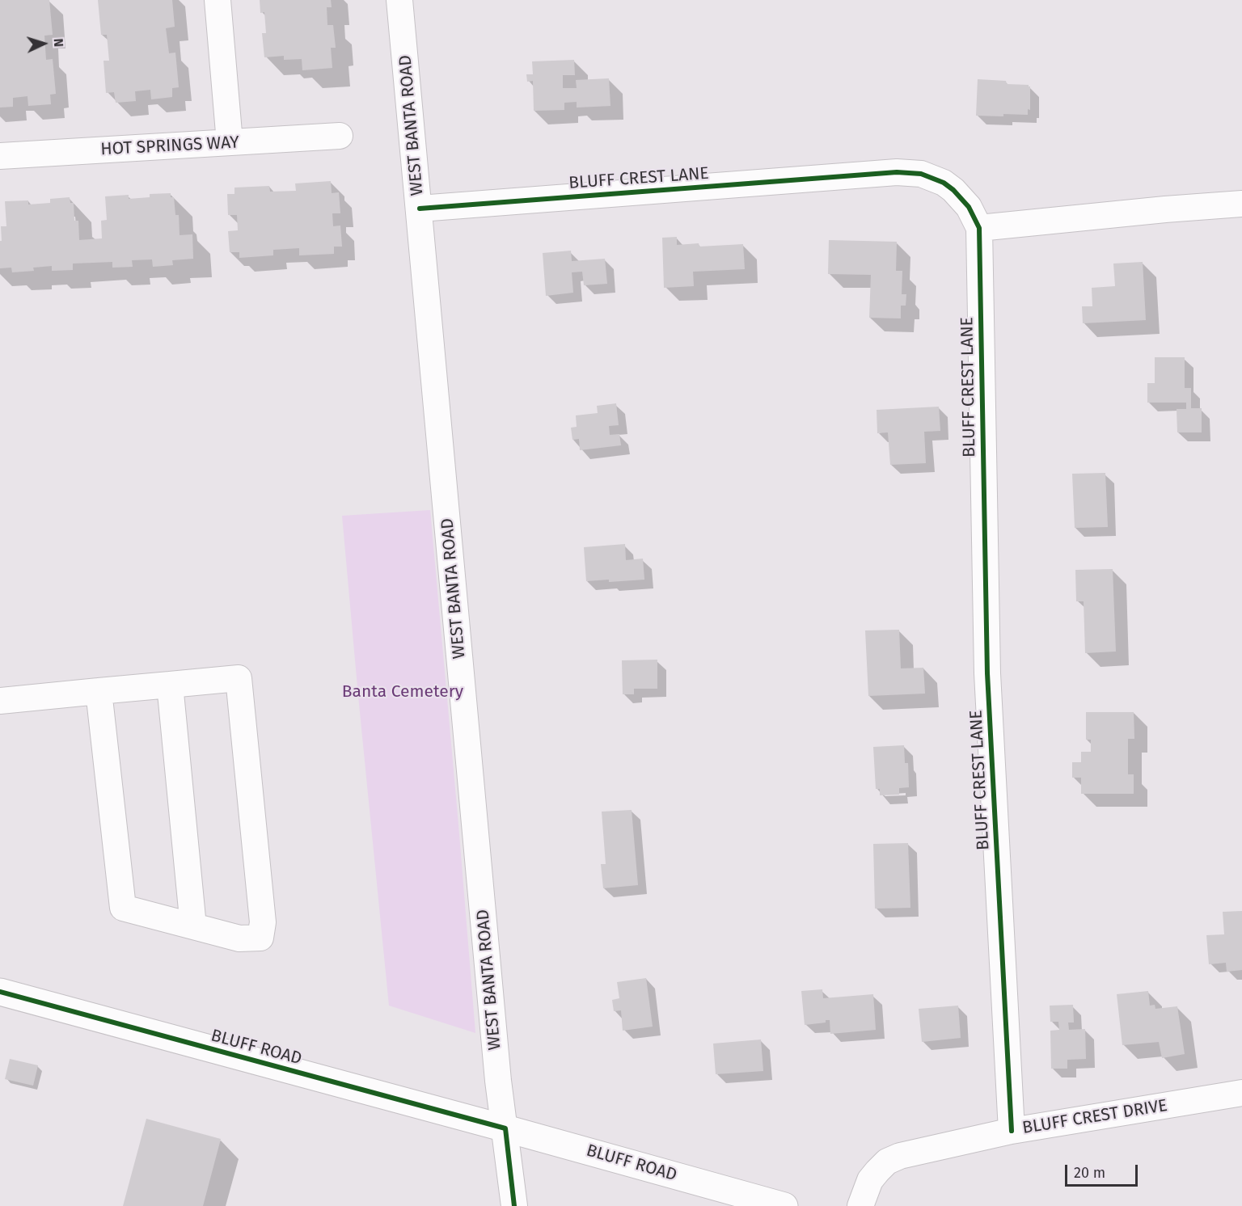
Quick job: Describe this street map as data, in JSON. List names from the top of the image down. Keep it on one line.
{"streets":{"main road":["BLUFF ROAD"],"street":["WEST BANTA ROAD","HOT SPRINGS WAY","BLUFF CREST LANE","BLUFF CREST DRIVE"]},"crossings":[["WEST BANTA ROAD","BLUFF CREST LANE"],["WEST BANTA ROAD","BLUFF ROAD"],["BLUFF CREST LANE","BLUFF CREST DRIVE"]],"parks":["Banta Cemetery"],"scale_bar":"20 m","north":"right"}
